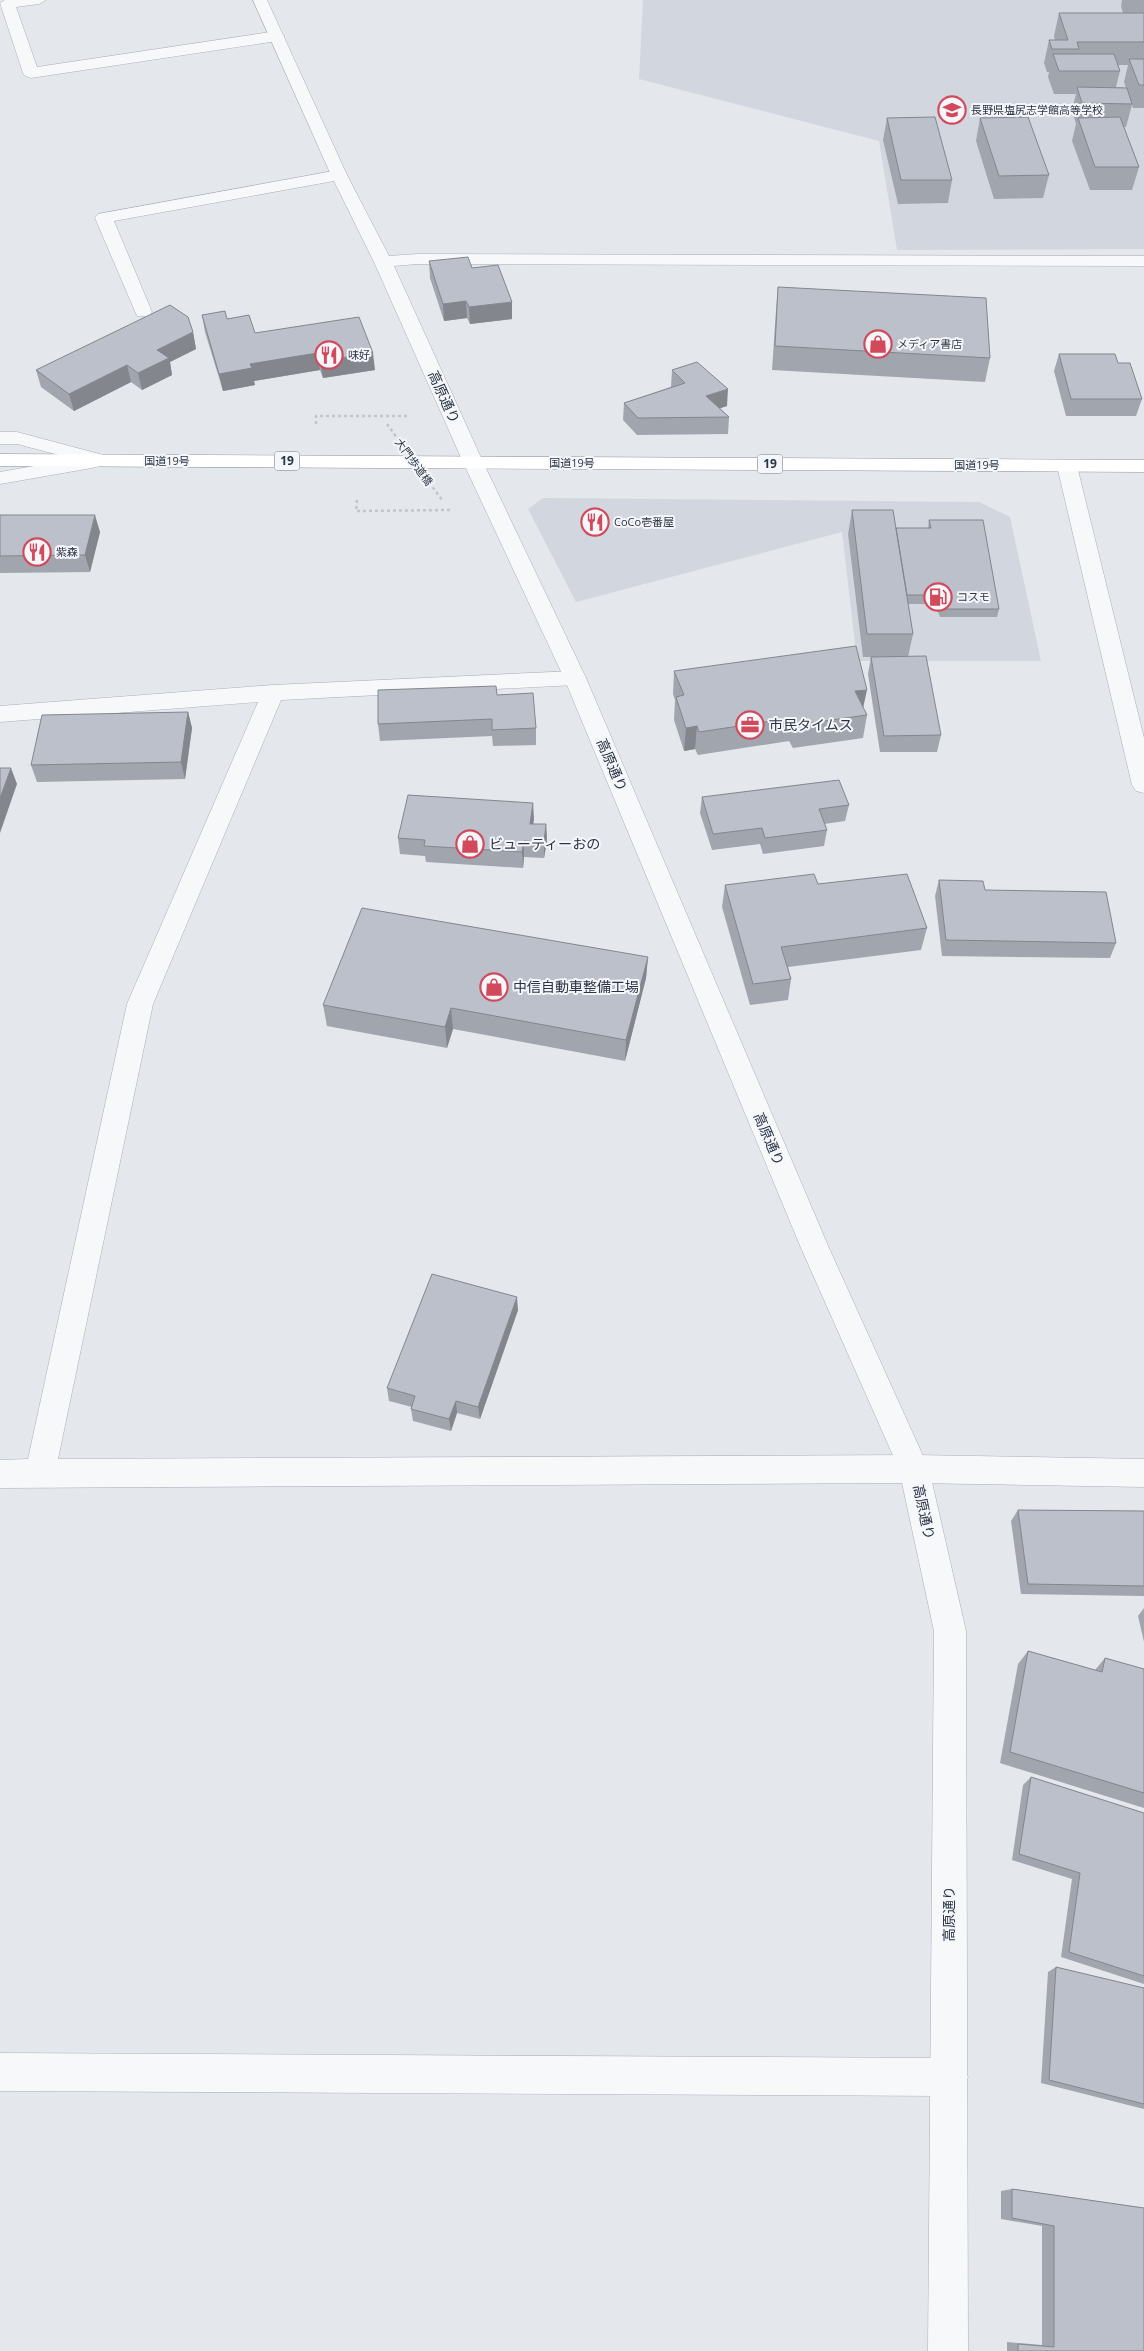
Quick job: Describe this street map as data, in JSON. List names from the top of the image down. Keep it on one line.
{"streets":{"highway":["国道19号","19"],"street":["高原通り"],"path":["大門歩道橋"]},"crossings":[["高原通り","国道19号"]],"places":{"school or university":["長野県塩尻志学館高等学校"],"shop":["メディア書店","ビューティーおの","中信自動車整備工場"],"restaurant":["味好","CoCo壱番屋","紫森"],"fuel station":["コスモ"],"office":["市民タイムス"]}}
